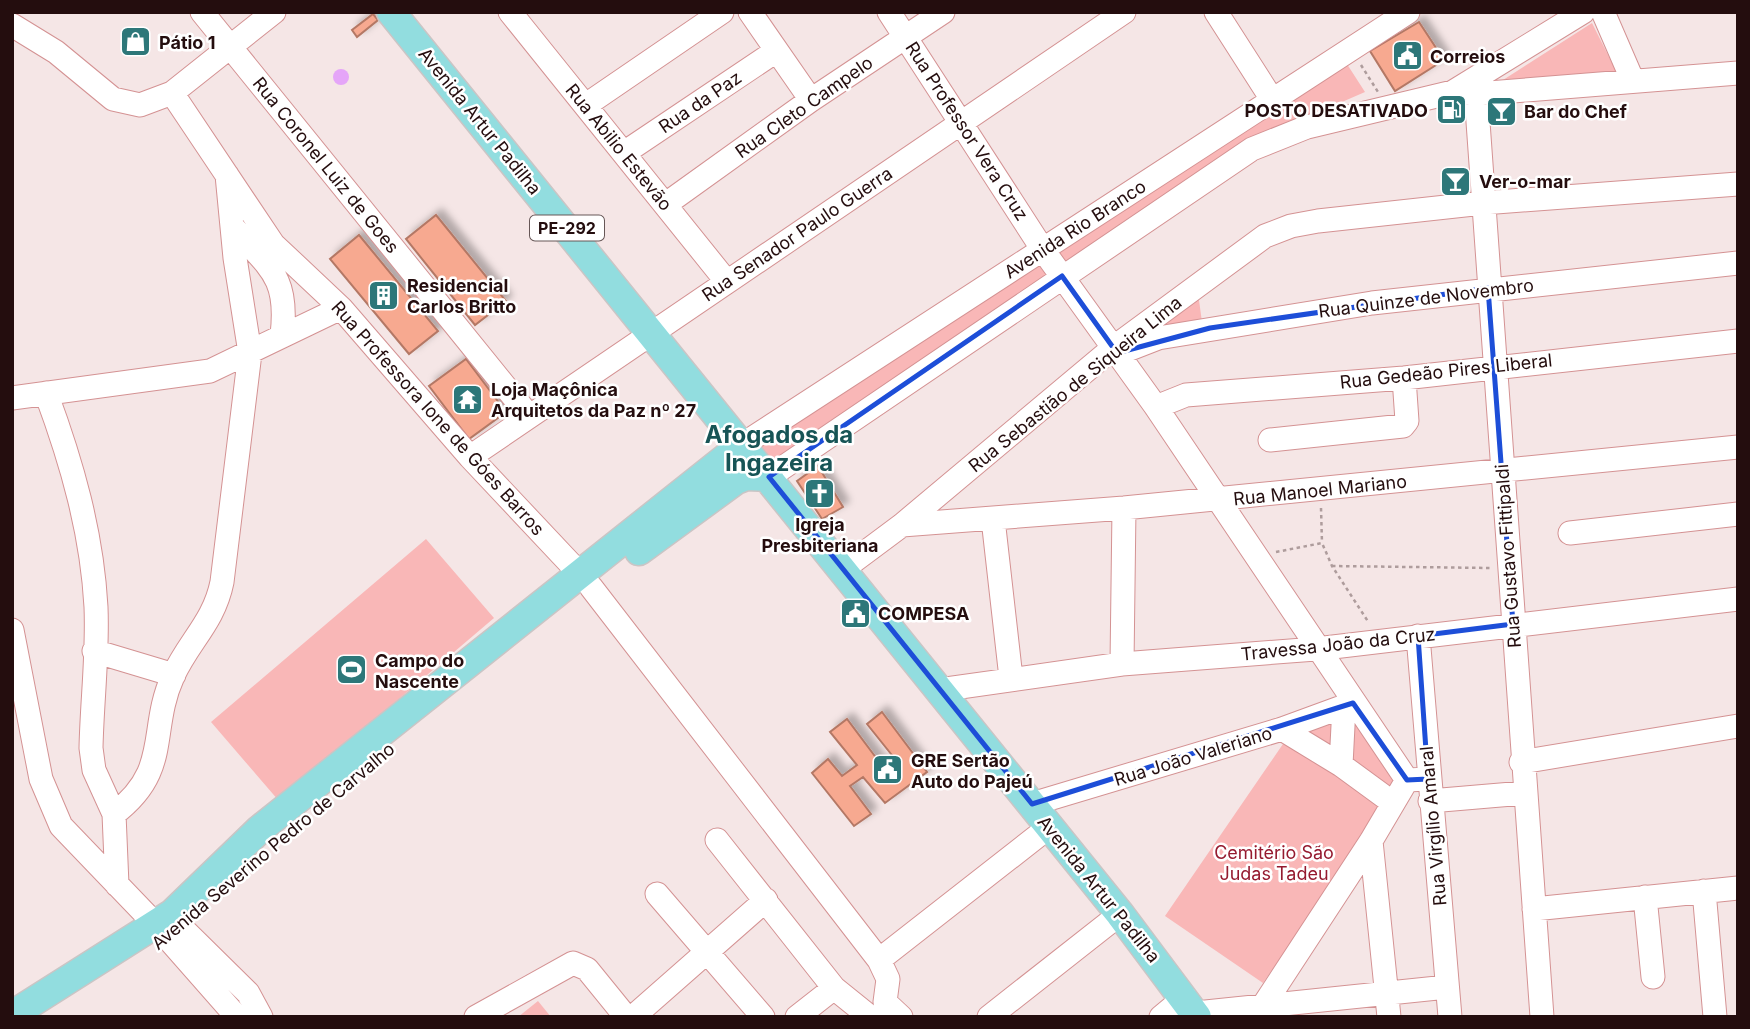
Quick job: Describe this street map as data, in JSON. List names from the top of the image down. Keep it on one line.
{"streets":{"main road":["Avenida Artur Padilha","PE-292","Avenida Severino Pedro de Carvalho"],"street":["Rua da Paz","Rua Cleto Campelo","Rua Professor Vera Cruz","Rua Abilio Estevão","Rua Coronel Luiz de Goes","Avenida Rio Branco","Rua Senador Paulo Guerra","Rua Quinze de Novembro","Rua Gedeão Pires Liberal","Rua Sebastião de Siqueira Lima","Rua Professora Ione de Góes Barros","Rua Manoel Mariano","Rua Gustavo Fittipaldi","Travessa João da Cruz","Rua João Valeriano","Rua Virgílio Amaral"]},"crossings":[["Rua da Paz","Rua Abilio Estevão"],["Rua Cleto Campelo","Rua Professor Vera Cruz"],["Rua Cleto Campelo","Rua Abilio Estevão"],["Avenida Artur Padilha","Avenida Rio Branco"],["Avenida Artur Padilha","Rua Senador Paulo Guerra"],["Avenida Artur Padilha","Rua Sebastião de Siqueira Lima"],["Avenida Artur Padilha","Travessa João da Cruz"],["Avenida Artur Padilha","Rua João Valeriano"],["Avenida Artur Padilha","Avenida Severino Pedro de Carvalho"],["Rua Professor Vera Cruz","Avenida Rio Branco"],["Rua Professor Vera Cruz","Rua Senador Paulo Guerra"],["Rua Professor Vera Cruz","Rua Quinze de Novembro"],["Rua Professor Vera Cruz","Rua Gedeão Pires Liberal"],["Rua Professor Vera Cruz","Rua Sebastião de Siqueira Lima"],["Rua Professor Vera Cruz","Rua Manoel Mariano"],["Rua Professor Vera Cruz","Travessa João da Cruz"],["Rua Professor Vera Cruz","Rua João Valeriano"],["Rua Professor Vera Cruz","Rua Virgílio Amaral"],["Rua Abilio Estevão","Rua Senador Paulo Guerra"],["Rua Coronel Luiz de Goes","Rua Senador Paulo Guerra"],["Avenida Rio Branco","Rua Gustavo Fittipaldi"],["Avenida Rio Branco","Avenida Severino Pedro de Carvalho"],["Rua Senador Paulo Guerra","Rua Professora Ione de Góes Barros"],["Rua Quinze de Novembro","Rua Sebastião de Siqueira Lima"],["Rua Quinze de Novembro","Rua Gustavo Fittipaldi"],["Rua Gedeão Pires Liberal","Rua Gustavo Fittipaldi"],["Rua Sebastião de Siqueira Lima","Rua Manoel Mariano"],["Rua Sebastião de Siqueira Lima","Rua Gustavo Fittipaldi"],["Rua Professora Ione de Góes Barros","Avenida Severino Pedro de Carvalho"],["Rua Manoel Mariano","Rua Gustavo Fittipaldi"],["Rua Gustavo Fittipaldi","Travessa João da Cruz"],["Travessa João da Cruz","Rua Virgílio Amaral"]],"districts":["Afogados da Ingazeira"],"parks":["Cemitério São Judas Tadeu"],"places":{"shop":["Pátio 1"],"public building":["Correios","COMPESA","GRE Sertão Auto do Pajeú"],"fuel station":["POSTO DESATIVADO"],"bar":["Bar do Chef","Ver-o-mar"],"building":["Residencial Carlos Britto"],"temple":["Loja Maçônica Arquitetos da Paz nº 27"],"church":["Igreja Presbiteriana"],"sports":["Campo do Nascente"]}}
